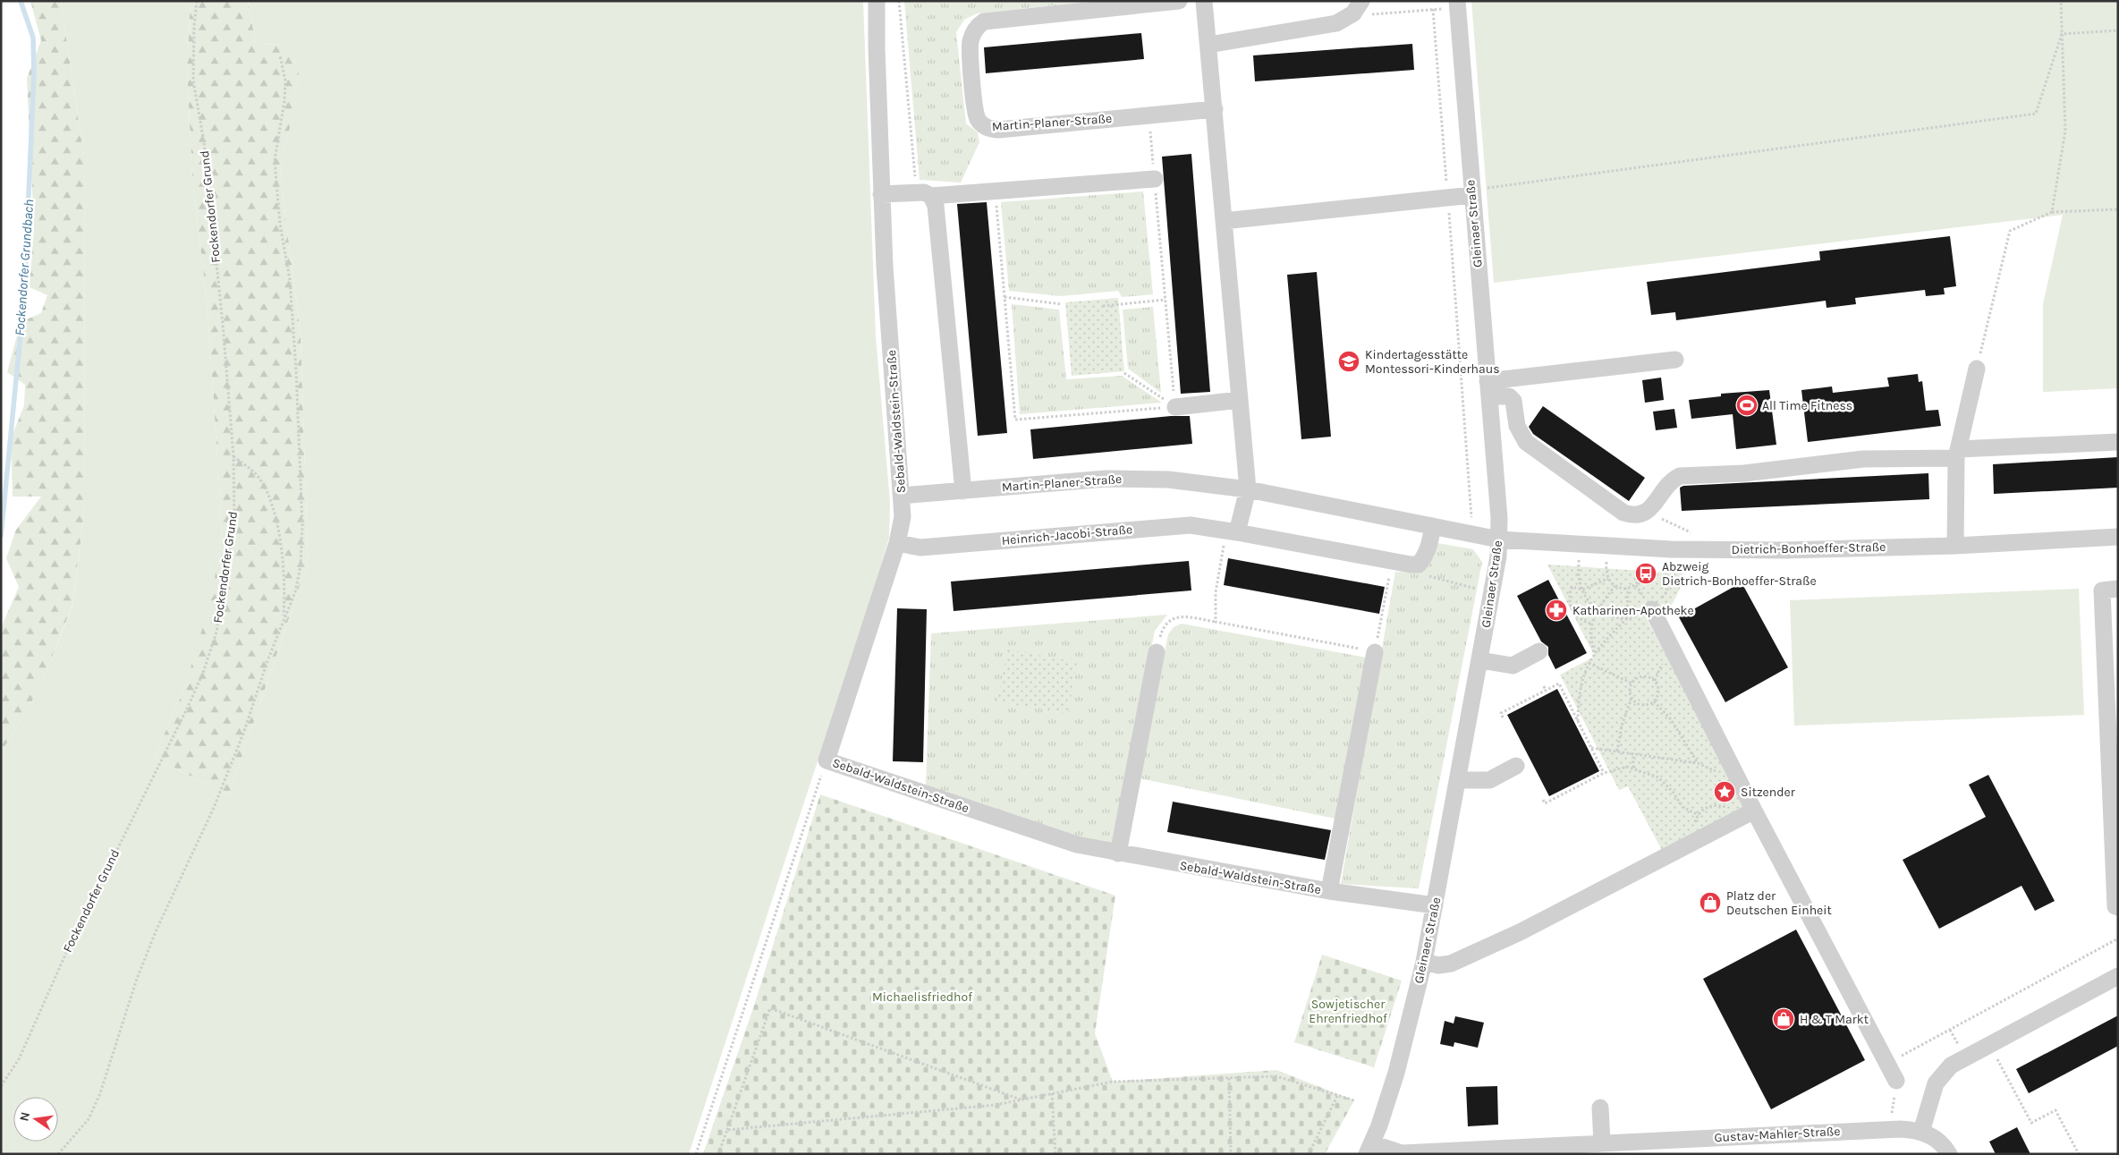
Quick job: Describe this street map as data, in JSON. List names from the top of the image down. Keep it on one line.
{"streets":{"street":["Martin-Planer-Straße","Gleinaer Straße","Sebald-Waldstein-Straße","Heinrich-Jacobi-Straße","Dietrich-Bonhoeffer-Straße","Gustav-Mahler-Straße"],"path":["Fockendorfer Grund"]},"crossings":[["Martin-Planer-Straße","Gleinaer Straße"],["Martin-Planer-Straße","Sebald-Waldstein-Straße"],["Martin-Planer-Straße","Dietrich-Bonhoeffer-Straße"],["Gleinaer Straße","Sebald-Waldstein-Straße"],["Gleinaer Straße","Dietrich-Bonhoeffer-Straße"],["Gleinaer Straße","Gustav-Mahler-Straße"],["Sebald-Waldstein-Straße","Heinrich-Jacobi-Straße"]],"water":["Fockendorfer Grundbach"],"parks":["Michaelisfriedhof","Sowjetischer Ehrenfriedhof"],"places":{"school or university":["Kindertagesstätte Montessori-Kinderhaus"],"sports":["All Time Fitness"],"bus stop":["Abzweig Dietrich-Bonhoeffer-Straße"],"pharmacy":["Katharinen-Apotheke"],"place":["Sitzender"],"shop":["Platz der Deutschen Einheit","H & T Markt"]},"north":"left"}
